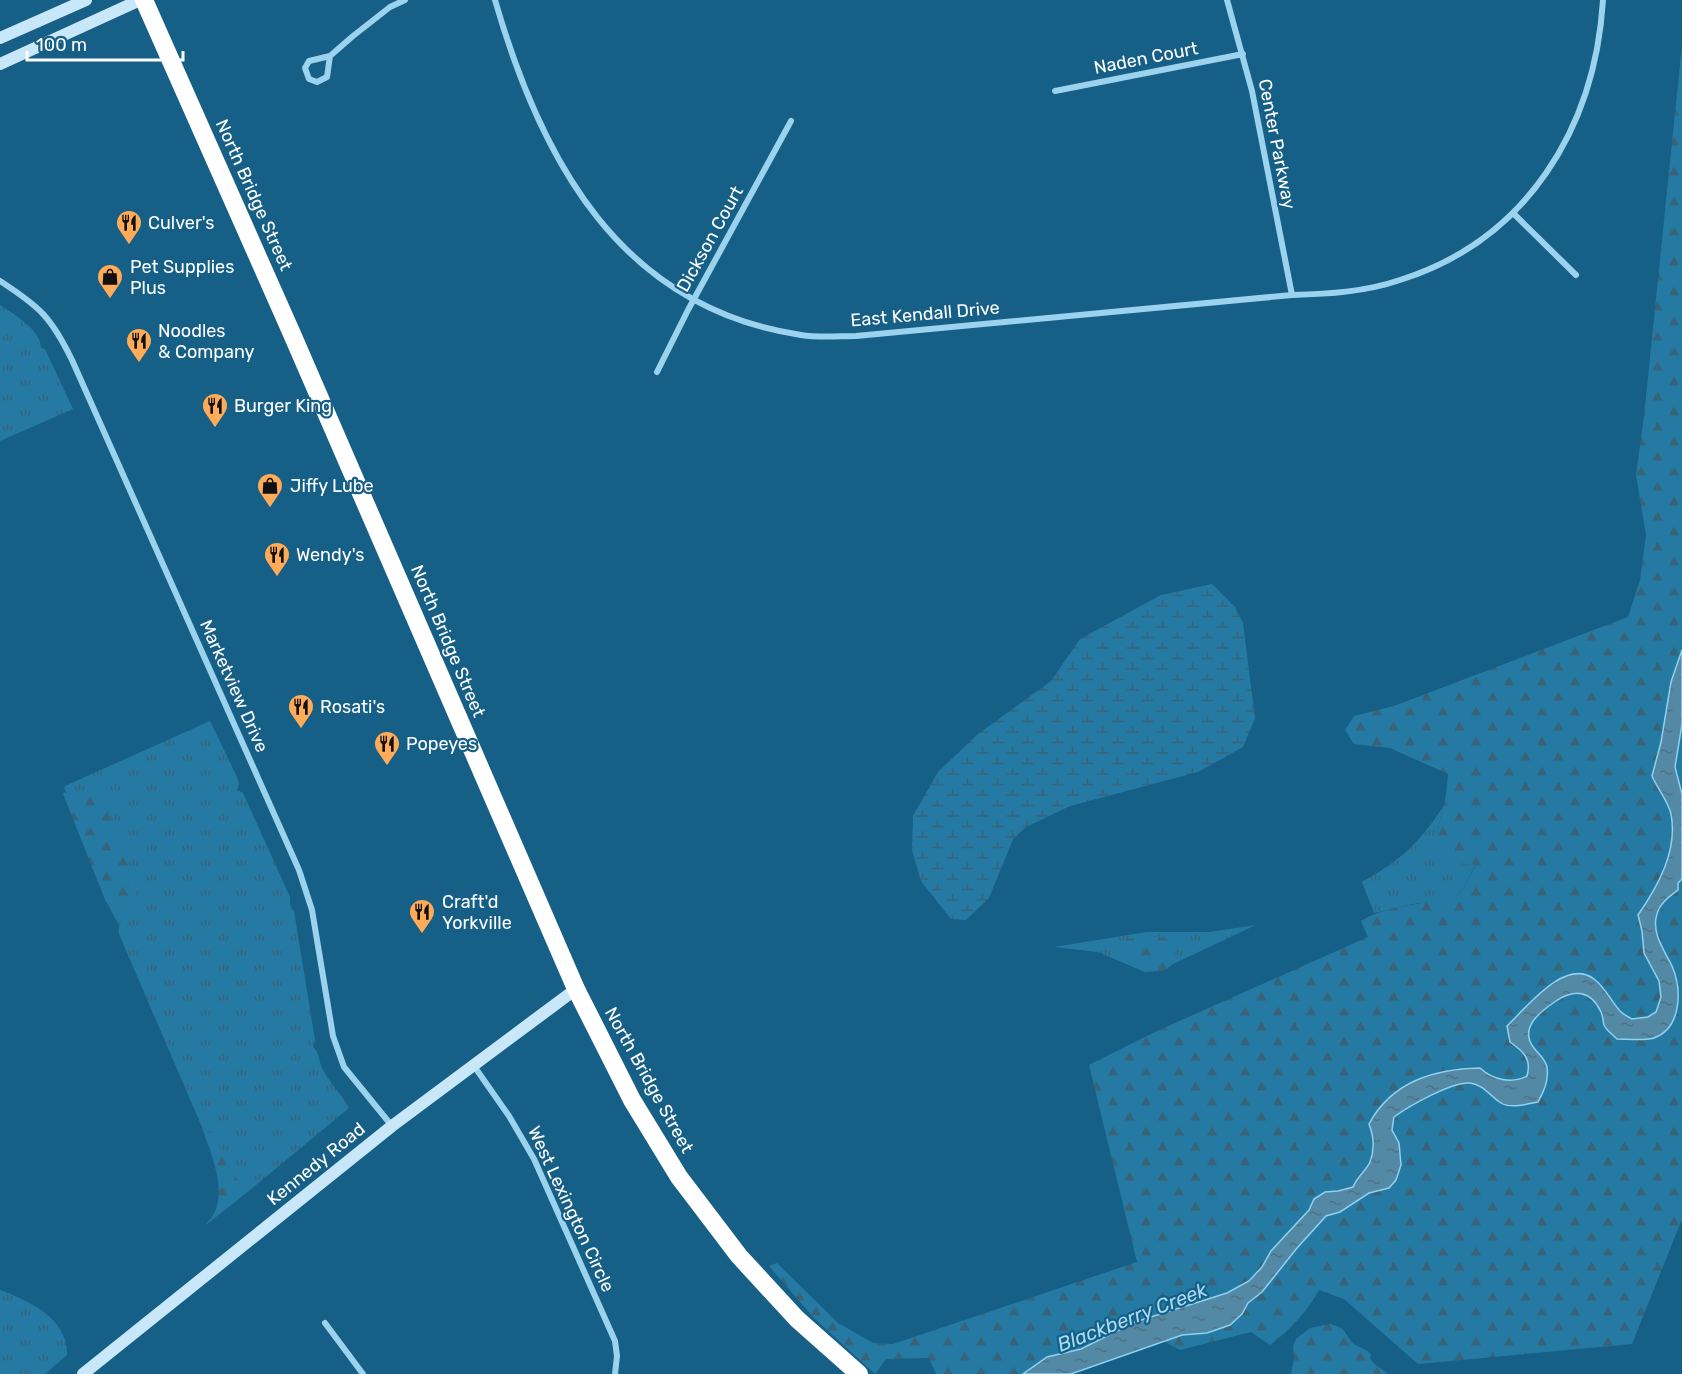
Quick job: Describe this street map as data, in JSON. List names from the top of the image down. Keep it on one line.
{"streets":{"highway":["North Bridge Street"],"main road":["Kennedy Road"],"street":["Naden Court","Center Parkway","Dickson Court","East Kendall Drive","Marketview Drive","West Lexington Circle"]},"crossings":[["Naden Court","Center Parkway"],["Center Parkway","East Kendall Drive"],["North Bridge Street","Kennedy Road"],["Dickson Court","East Kendall Drive"],["Marketview Drive","Kennedy Road"],["Kennedy Road","West Lexington Circle"]],"water":["Blackberry Creek"],"places":{"restaurant":["Culver's","Noodles & Company","Burger King","Wendy's","Rosati's","Popeyes","Craft'd Yorkville"],"shop":["Pet Supplies Plus","Jiffy Lube"]},"scale_bar":"100 m"}
